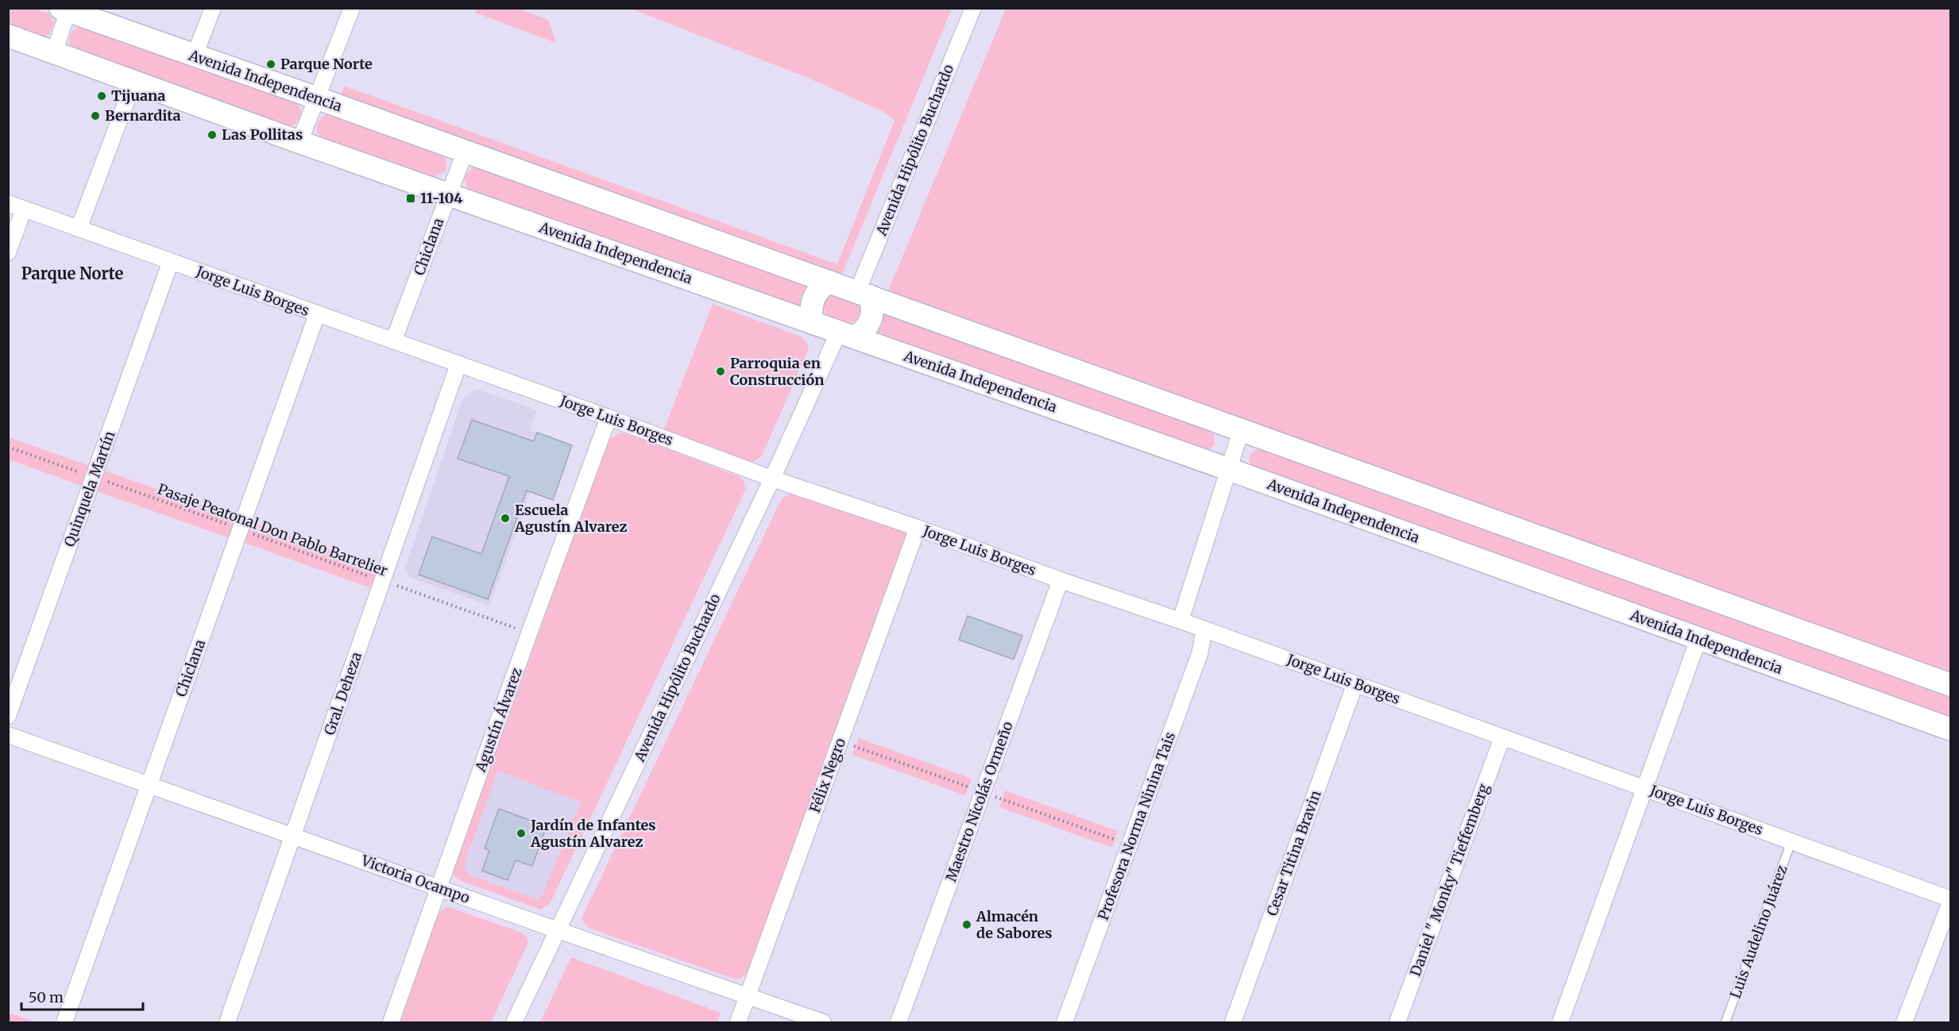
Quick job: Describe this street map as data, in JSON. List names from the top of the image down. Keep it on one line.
{"streets":{"main road":["Avenida Independencia"],"street":["Avenida Hipólito Buchardo","Chiclana","Jorge Luis Borges","Quinquela Martín","Gral. Deheza","Agustín Álvarez","Félix Negro","Maestro Nicolás Ormeño","Profesora Norma Ninina Tais","Cesar Titina Bravin","Victoria Ocampo","Daniel \" Monky\" Tieffemberg"],"lane":["Luis Audelino Juárez"],"path":["Pasaje Peatonal Don Pablo Barrelier"]},"crossings":[["Avenida Independencia","Avenida Hipólito Buchardo"],["Avenida Independencia","Chiclana"],["Avenida Hipólito Buchardo","Jorge Luis Borges"],["Avenida Hipólito Buchardo","Victoria Ocampo"],["Chiclana","Jorge Luis Borges"],["Chiclana","Pasaje Peatonal Don Pablo Barrelier"],["Chiclana","Victoria Ocampo"],["Jorge Luis Borges","Quinquela Martín"],["Jorge Luis Borges","Gral. Deheza"],["Jorge Luis Borges","Agustín Álvarez"],["Jorge Luis Borges","Félix Negro"],["Jorge Luis Borges","Maestro Nicolás Ormeño"],["Jorge Luis Borges","Profesora Norma Ninina Tais"],["Jorge Luis Borges","Cesar Titina Bravin"],["Jorge Luis Borges","Daniel \" Monky\" Tieffemberg"],["Jorge Luis Borges","Luis Audelino Juárez"],["Quinquela Martín","Pasaje Peatonal Don Pablo Barrelier"],["Pasaje Peatonal Don Pablo Barrelier","Gral. Deheza"],["Pasaje Peatonal Don Pablo Barrelier","Agustín Álvarez"],["Gral. Deheza","Victoria Ocampo"],["Agustín Álvarez","Victoria Ocampo"],["Félix Negro","Victoria Ocampo"]],"districts":["Parque Norte"],"places":{"other":["Parque Norte","Tijuana","Bernardita","Las Pollitas","Parroquia en Construcción","Escuela Agustín Alvarez","Jardín de Infantes Agustín Alvarez","Almacén de Sabores"],"transit":["11-104"]},"scale_bar":"50 m"}
